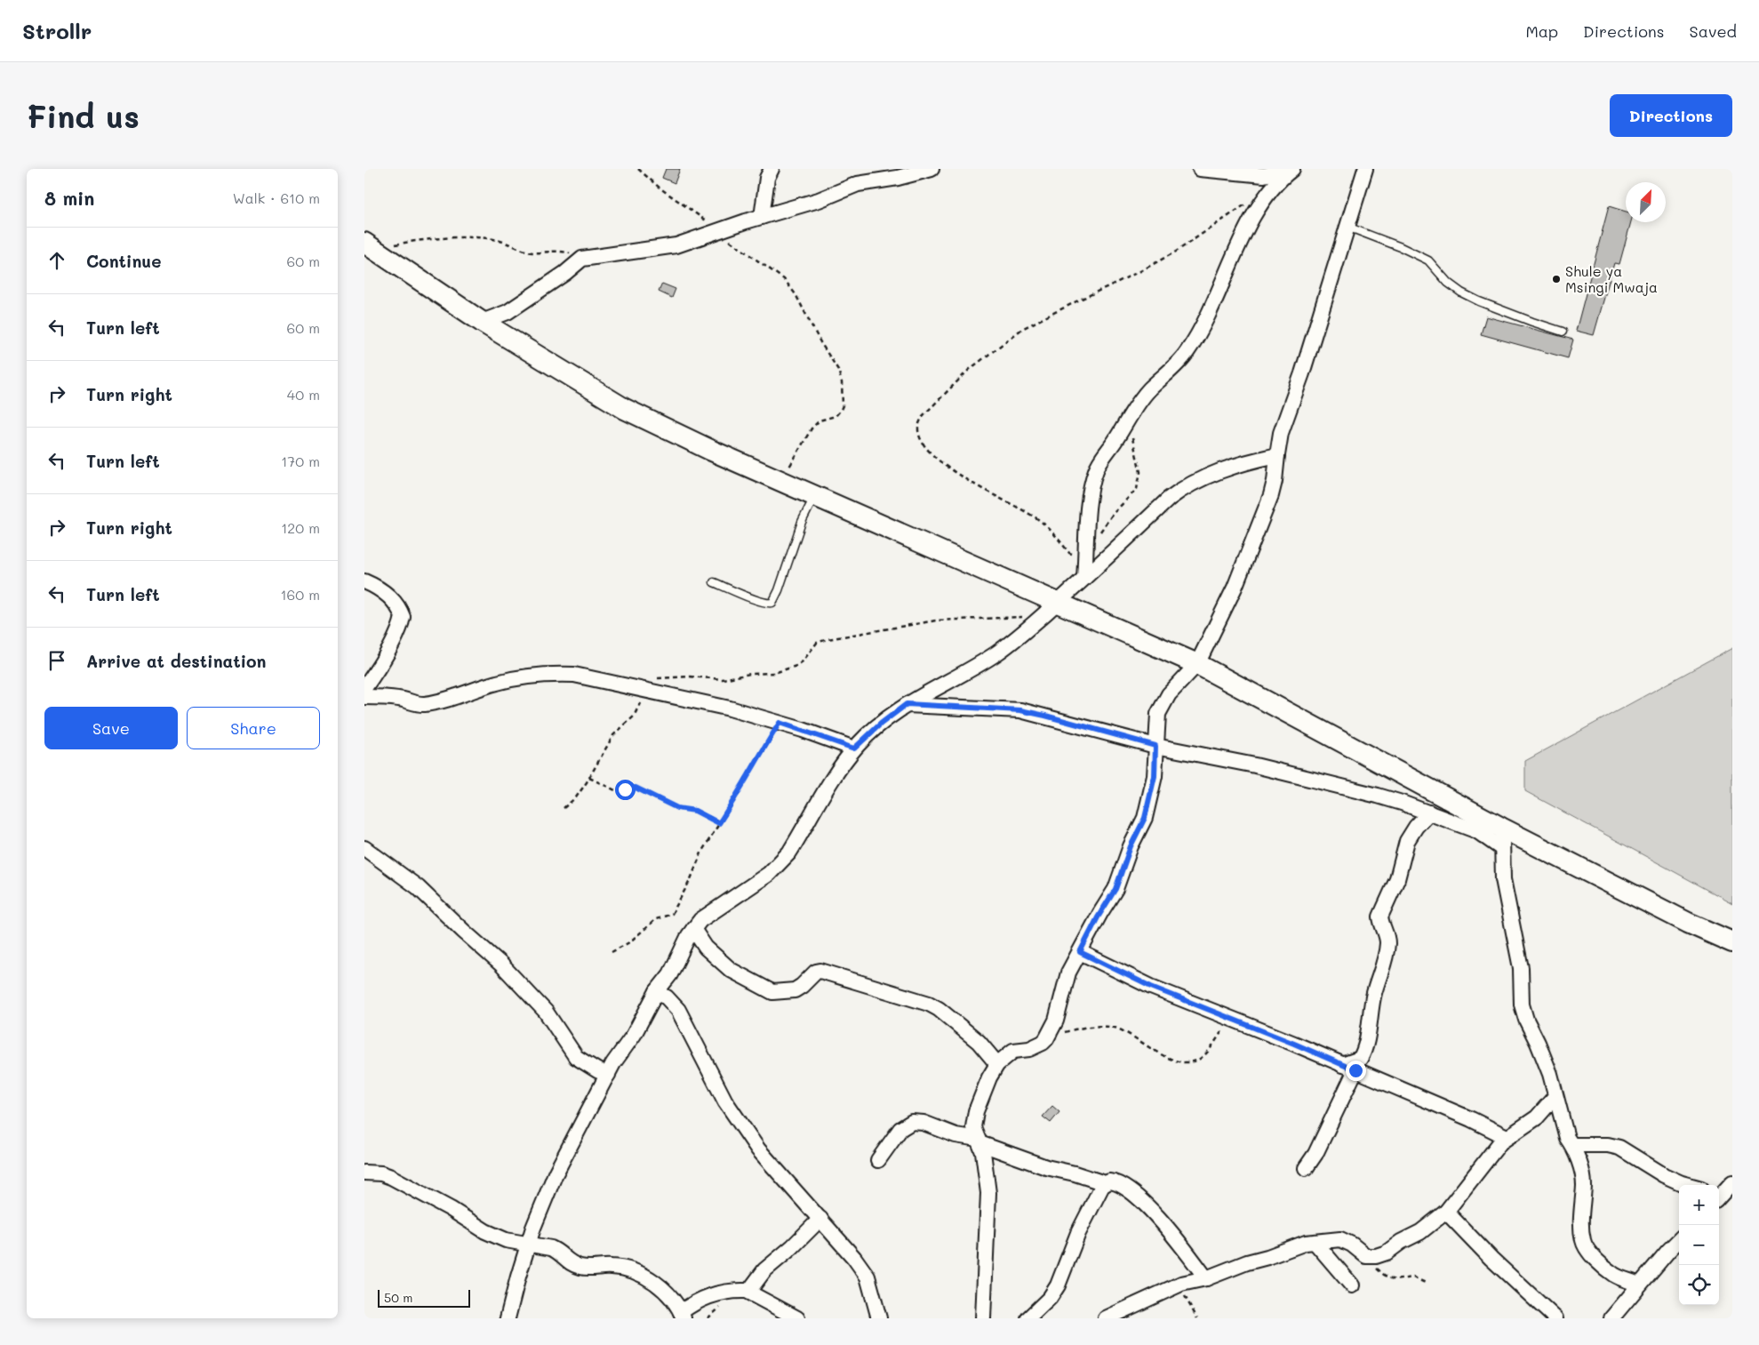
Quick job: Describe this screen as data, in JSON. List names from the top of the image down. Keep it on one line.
{"places":["Shule ya Msingi Mwaja"],"scale_bar":"50 m","north":"top right","page":{"header":"Strollr","nav":["Map","Directions","Saved"],"buttons":["Directions",["Save","Share"]],"title":"Find us","heading":["8 min","Walk · 610 m"],"list":[["Continue","60 m"],["Turn left","60 m"],["Turn right","40 m"],["Turn left","170 m"],["Turn right","120 m"],["Turn left","160 m"],"Arrive at destination"],"map_buttons":["+","−"],"scale":"50 m"}}
